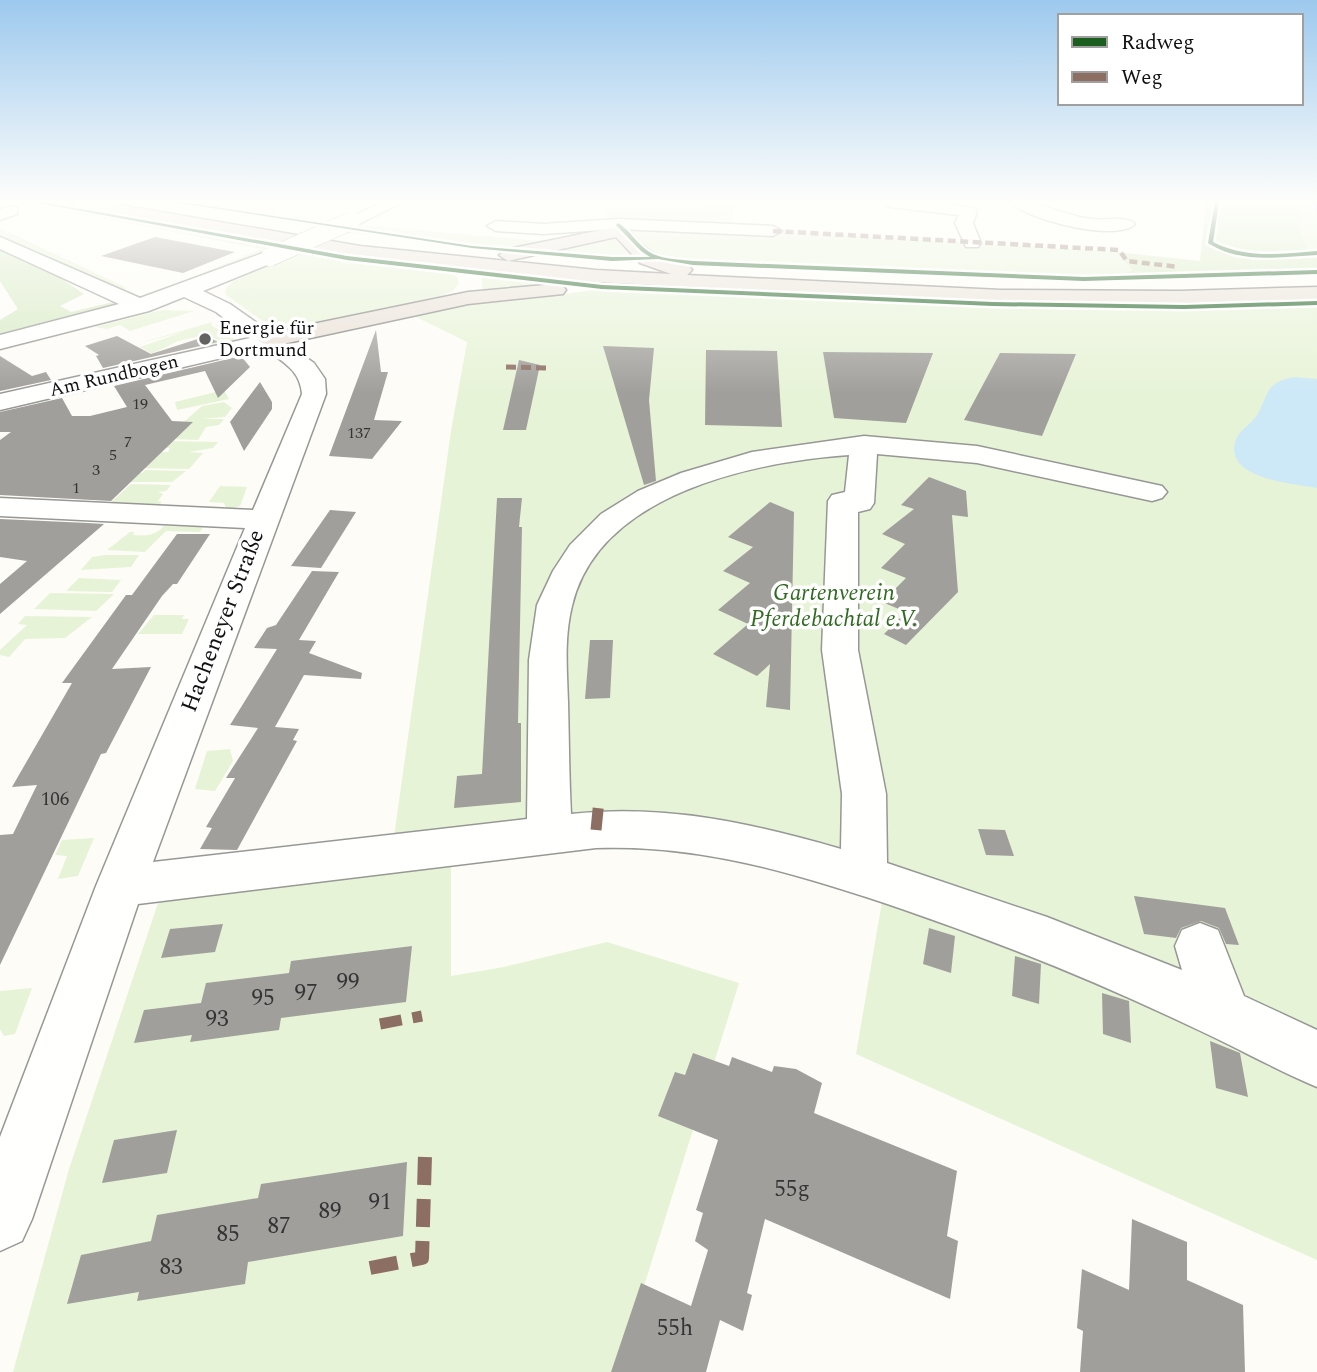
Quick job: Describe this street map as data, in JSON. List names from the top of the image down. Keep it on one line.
{"streets":{"street":["Am Rundbogen","Hacheneyer Straße"]},"crossings":[["Am Rundbogen","Hacheneyer Straße"]],"parks":["Gartenverein Pferdebachtal e.V."],"places":["Energie für Dortmund"],"house_numbers":["19","137","7","5","3","1","106","99","97","95","93","55g","91","89","87","85","83","55h"],"legend":["Radweg","Weg"]}
